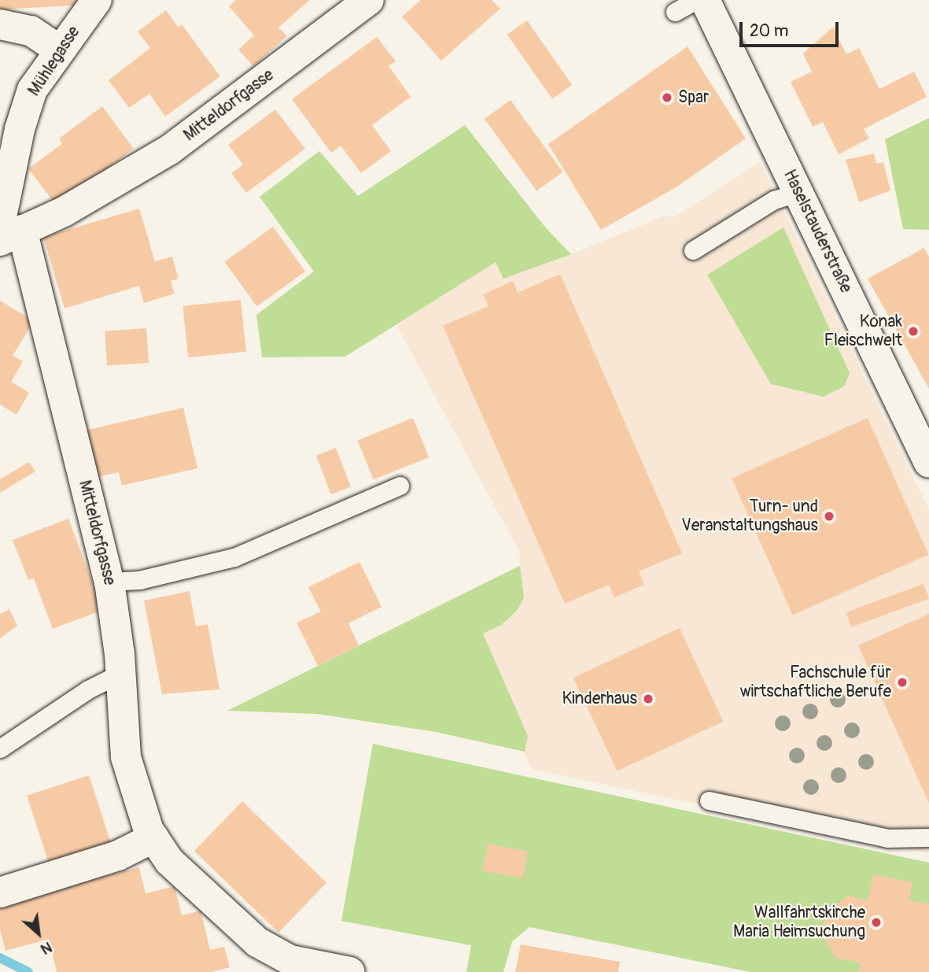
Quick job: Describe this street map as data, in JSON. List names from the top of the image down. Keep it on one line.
{"streets":{"street":["Mühlegasse","Mitteldorfgasse","Haselstauderstraße"]},"crossings":[["Mühlegasse","Mitteldorfgasse"]],"places":["Spar","Konak Fleischwelt","Turn- und Veranstaltungshaus","Fachschule für wirtschaftliche Berufe","Kinderhaus","Wallfahrtskirche Maria Heimsuchung"],"scale_bar":"20 m","north":"bottom right"}
